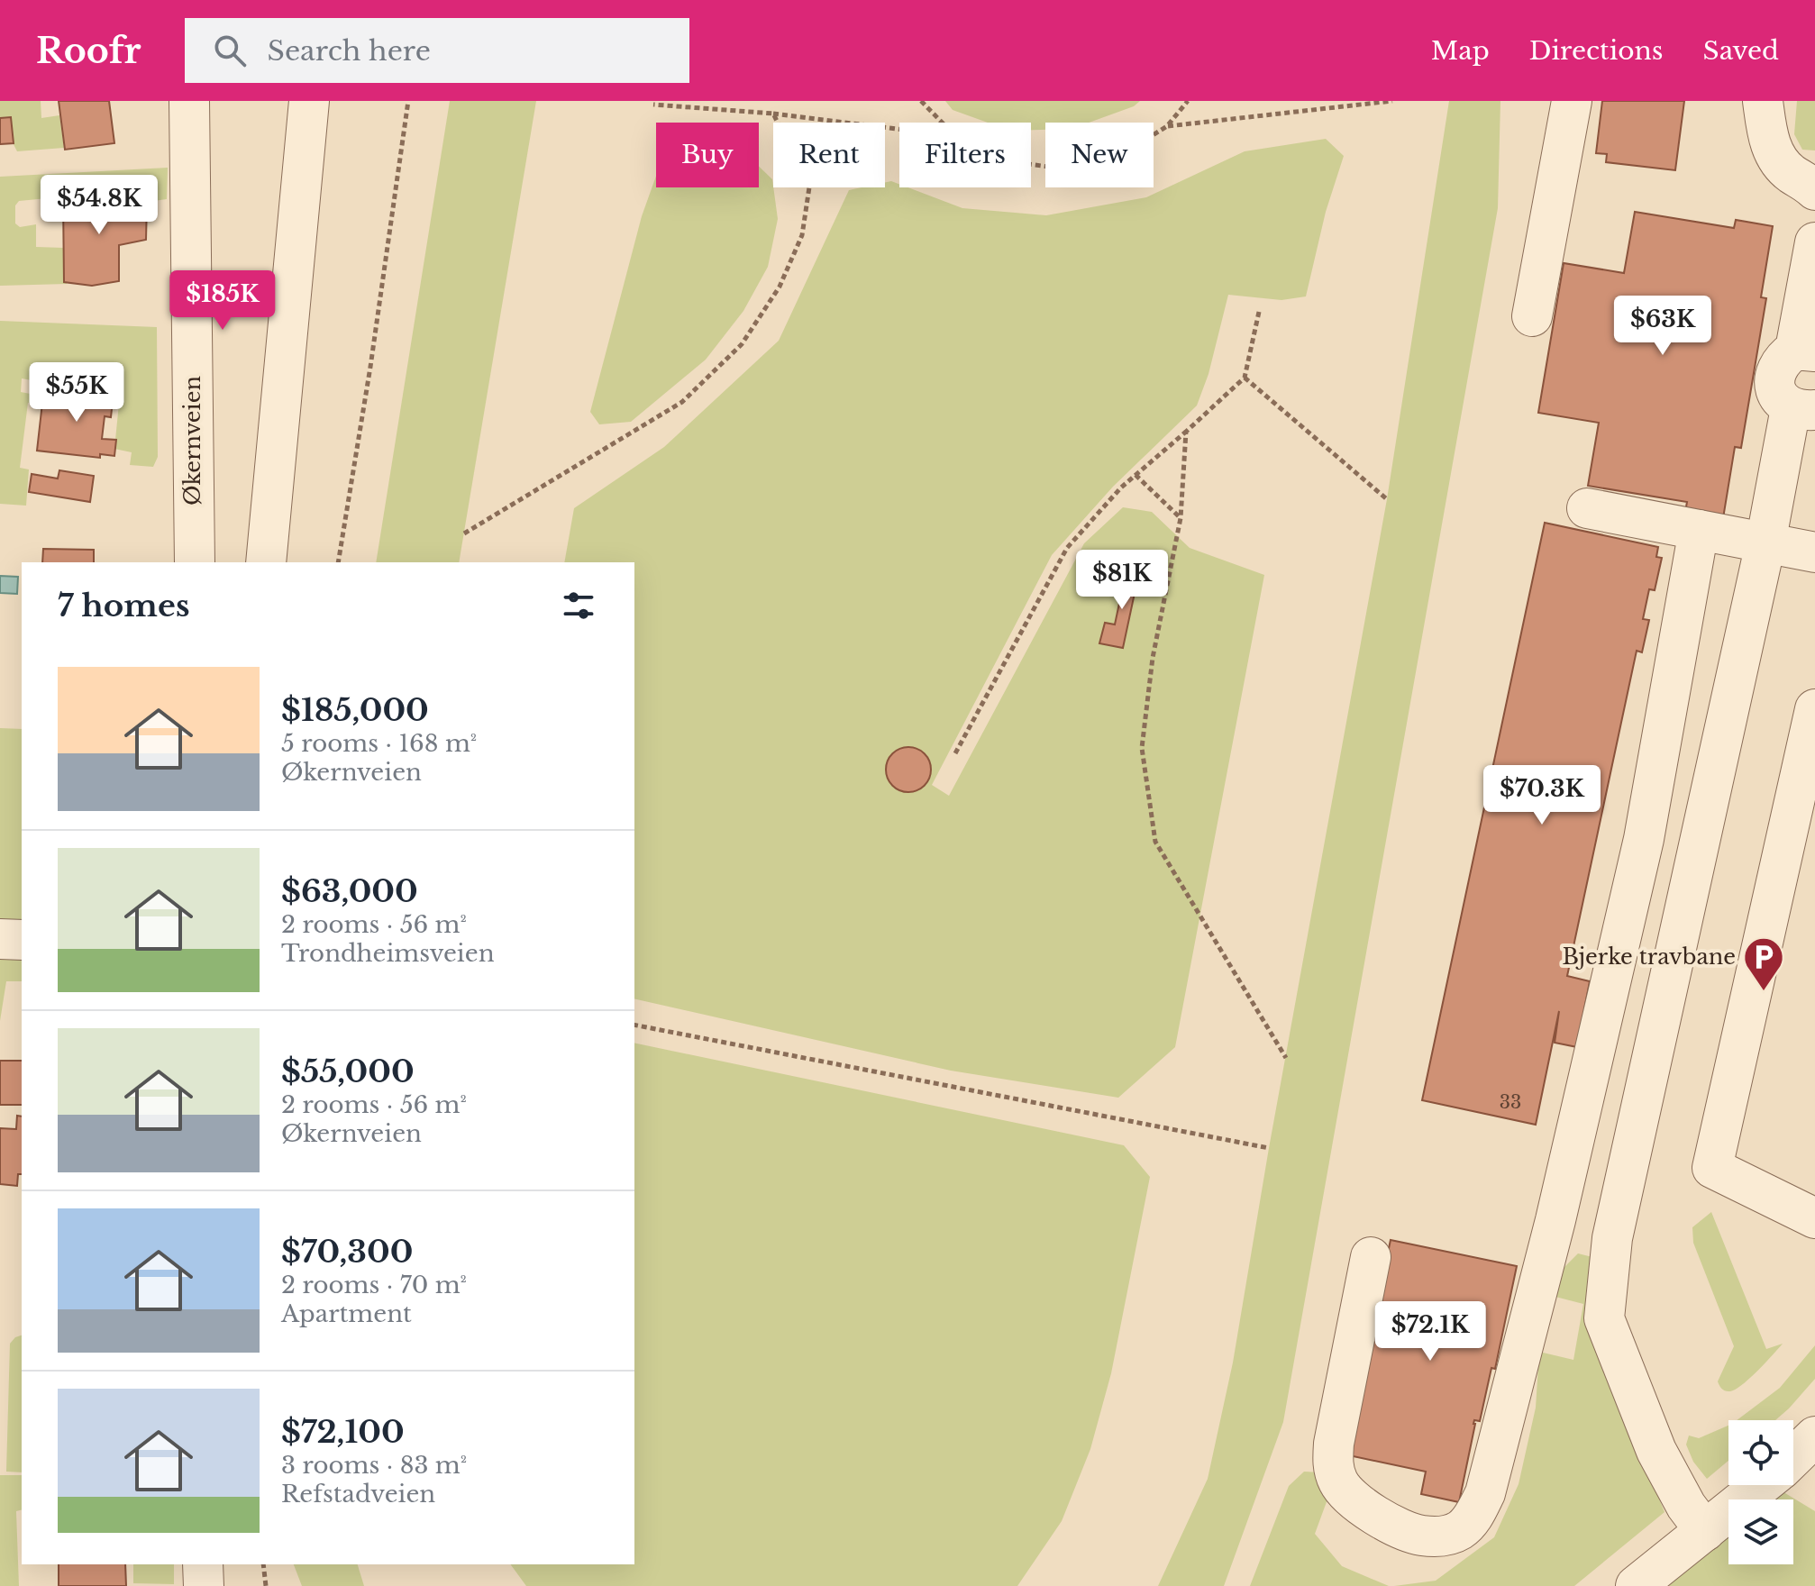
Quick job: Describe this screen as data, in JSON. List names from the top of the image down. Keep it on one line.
{"streets":{"street":["Økernveien"]},"places":{"parking":["Bjerke travbane"]},"house_numbers":["33"],"page":{"header":"Roofr","search":"Search here","nav":["Map","Directions","Saved"],"chip":["Buy","Rent","Filters","New"],"price":["$54.8K","$185K","$63K","$55K","$81K","$70.3K","$72.1K"],"heading":"7 homes","list":[{"name":"$185,000","note":"5 rooms · 168 m² · Økernveien"},{"name":"$63,000","note":"2 rooms · 56 m² · Trondheimsveien"},{"name":"$55,000","note":"2 rooms · 56 m² · Økernveien"},{"name":"$70,300","note":"2 rooms · 70 m² · Apartment"},{"name":"$72,100","note":"3 rooms · 83 m² · Refstadveien"}]}}
